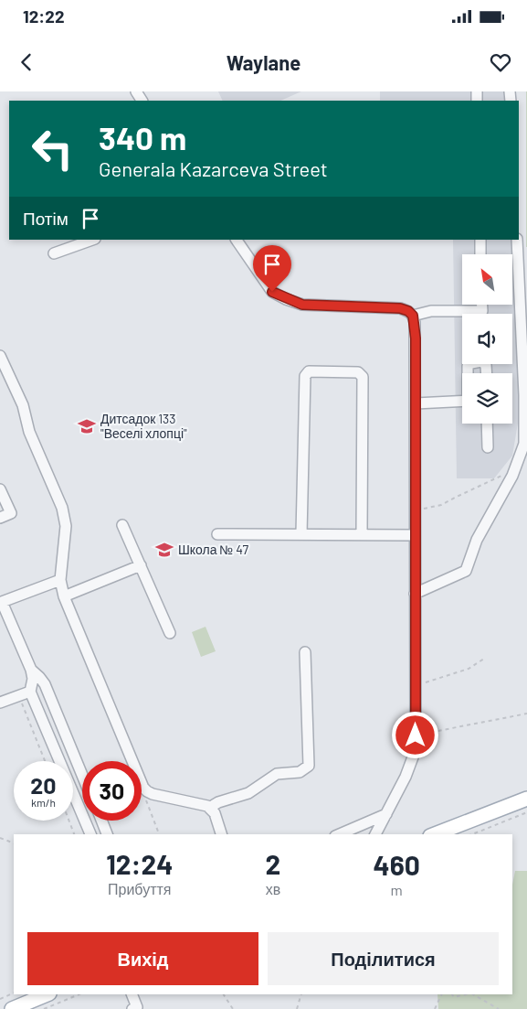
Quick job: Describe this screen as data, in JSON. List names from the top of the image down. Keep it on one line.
{"places":{"school or university":["Дитсадок 133 \"Веселі хлопці\"","Школа № 47"]},"north":"top left","page":{"status":"12:22","header":"Waylane","turn":["340 m","Generala Kazarceva Street"],"then":"Потім","speed":"20 km/h","limit":"30","eta":["12:24","Прибуття","2","хв","460","m"],"buttons":["Вихід","Поділитися"]}}
